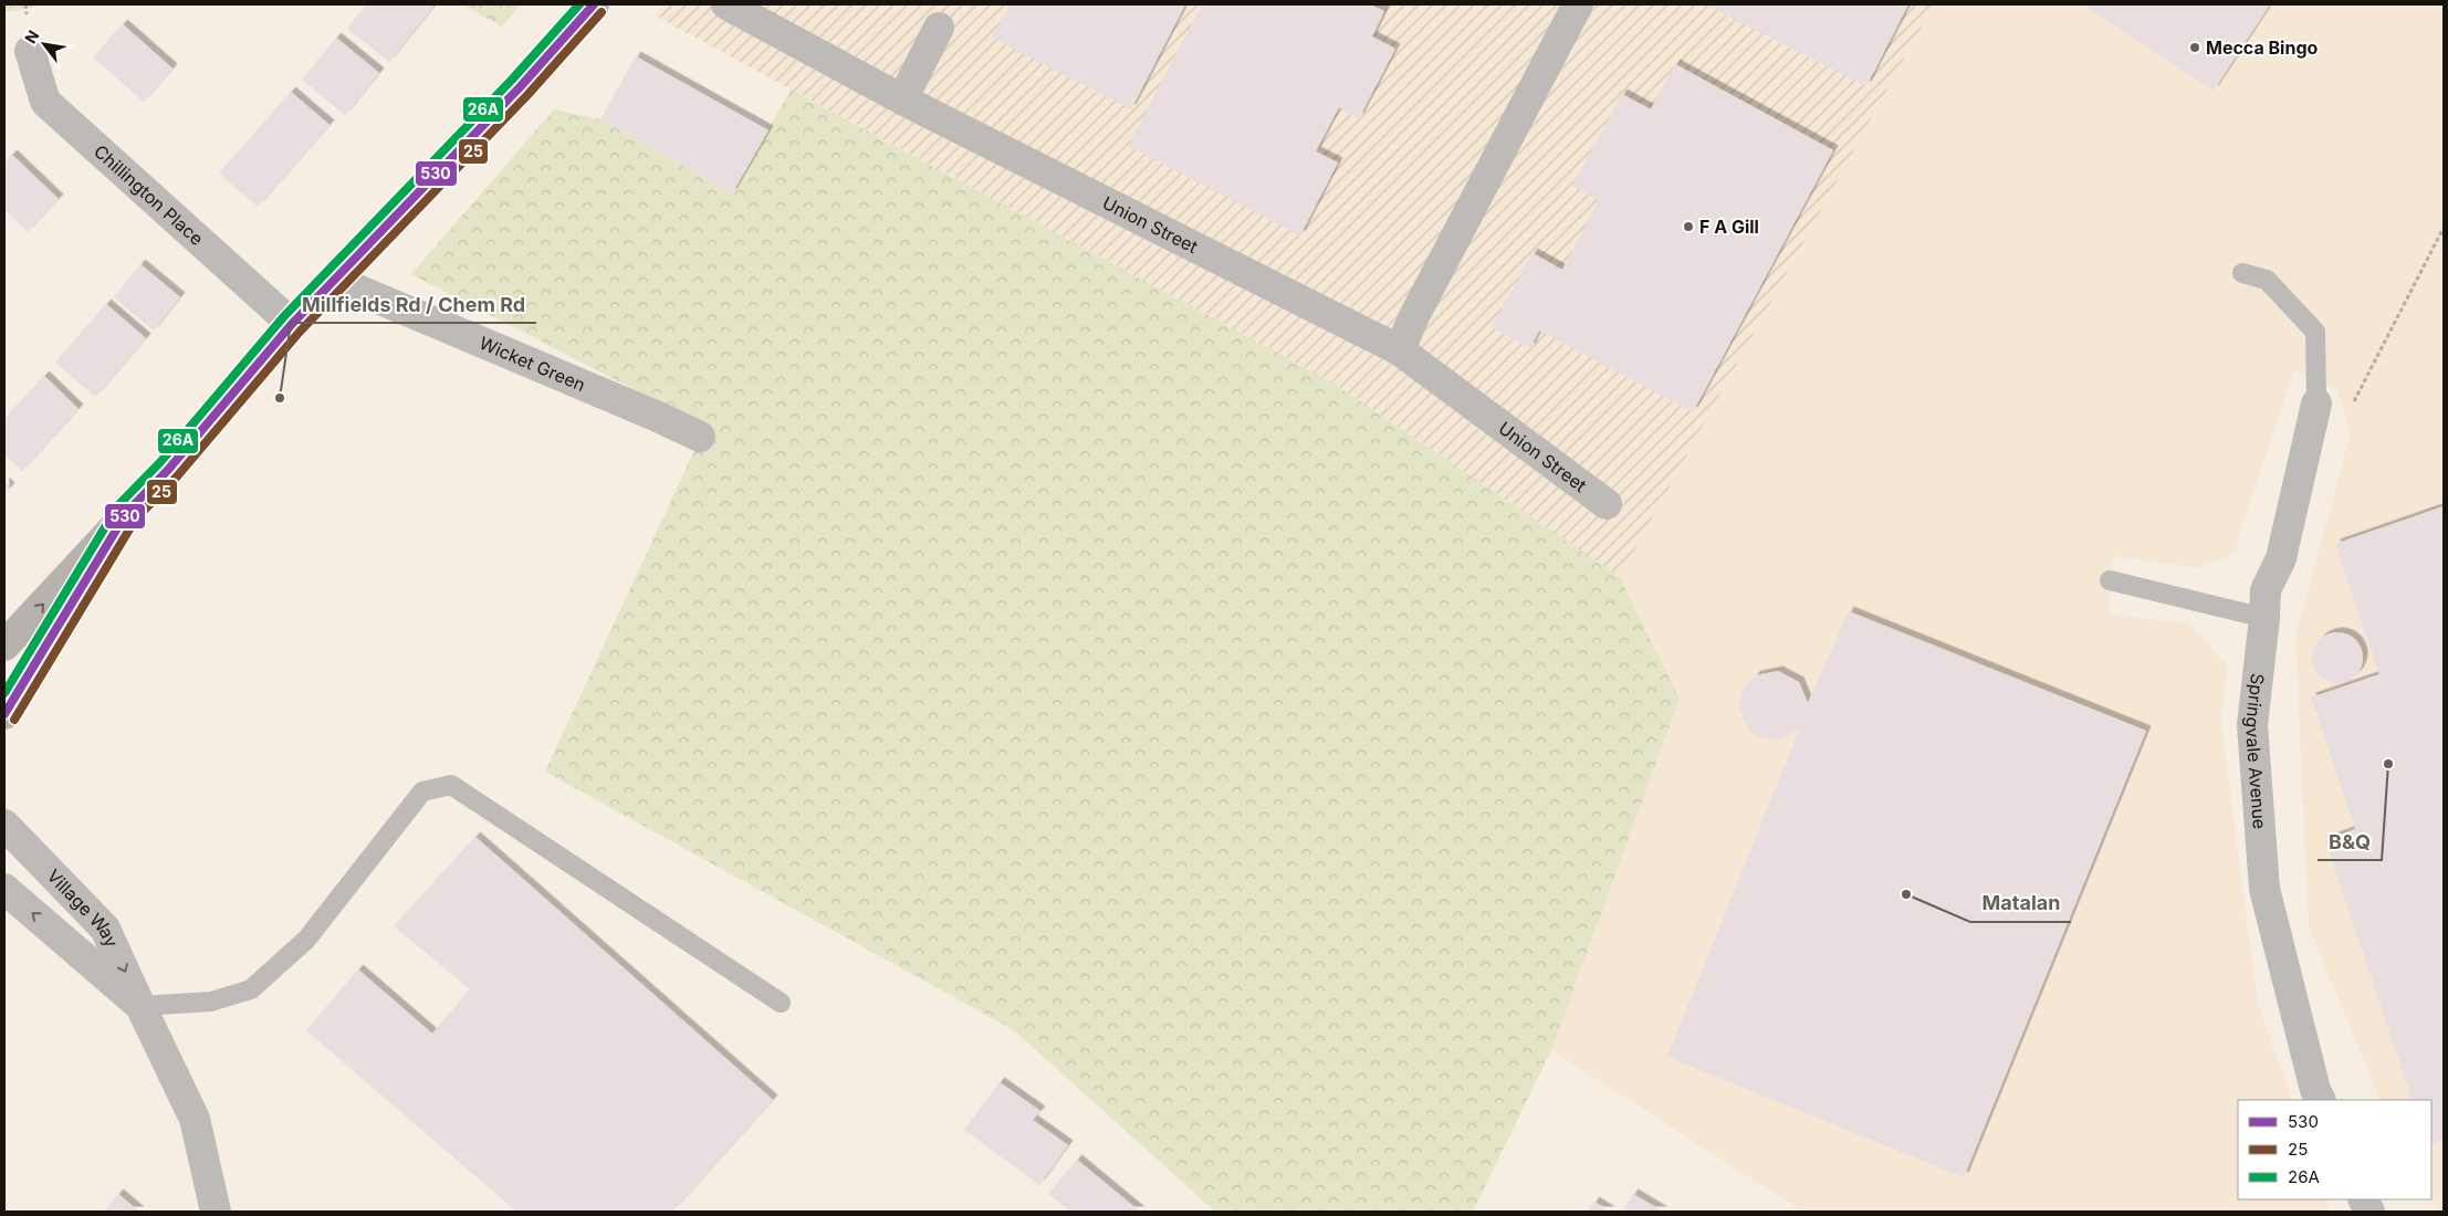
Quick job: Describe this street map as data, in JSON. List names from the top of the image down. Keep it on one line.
{"streets":{"street":["Chillington Place","Union Street","Wicket Green","Springvale Avenue","Village Way"]},"places":["Mecca Bingo","F A Gill","Millfields Rd / Chem Rd","B&Q","Matalan"],"lines":["transit line 530","transit line 26A","transit line 25"],"legend":["530","25","26A"],"north":"top left"}
